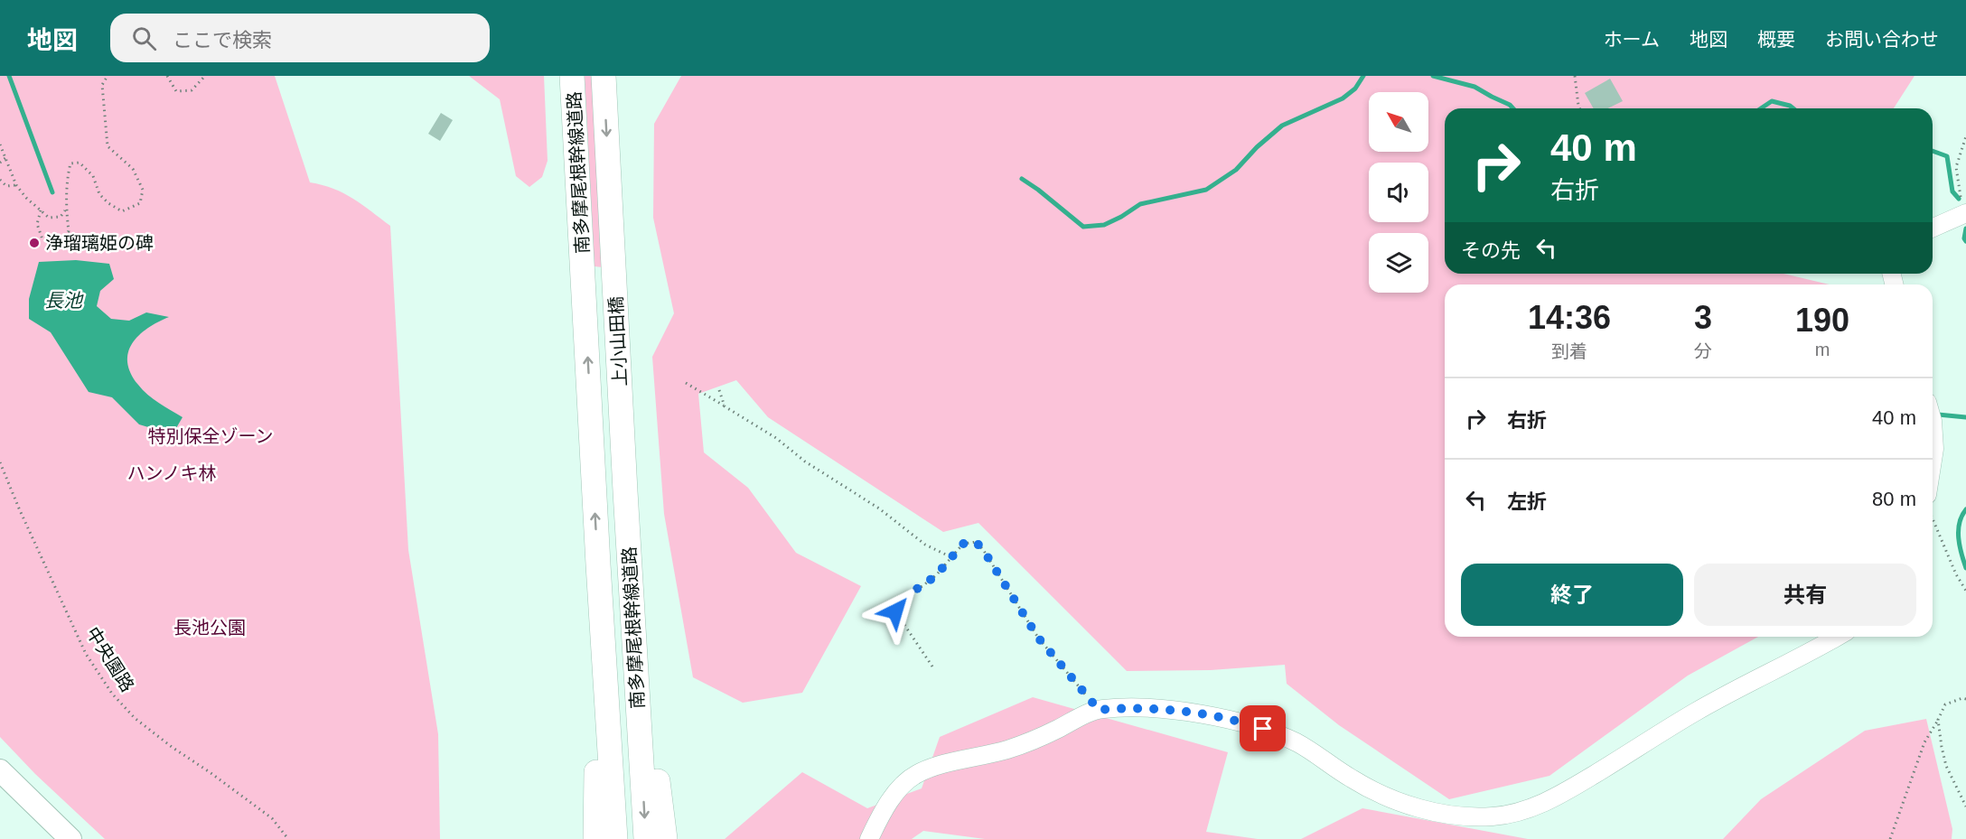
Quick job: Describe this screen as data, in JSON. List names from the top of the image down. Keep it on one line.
{"streets":{"main road":["南多摩尾根幹線道路","上小山田橋"],"path":["中央園路"]},"crossings":[["南多摩尾根幹線道路","上小山田橋"]],"water":["長池"],"parks":["特別保全ゾーン","ハンノキ林","長池公園"],"places":["浄瑠璃姫の碑"],"north":"top left","page":{"header":"地図","search":"ここで検索","nav":["ホーム","地図","概要","お問い合わせ"],"turn":["40 m","右折"],"then":"その先","eta":["14:36","到着","3","分","190","m"],"list":[{"name":"右折","value":"40 m"},{"name":"左折","value":"80 m"}],"buttons":["終了","共有"]}}
